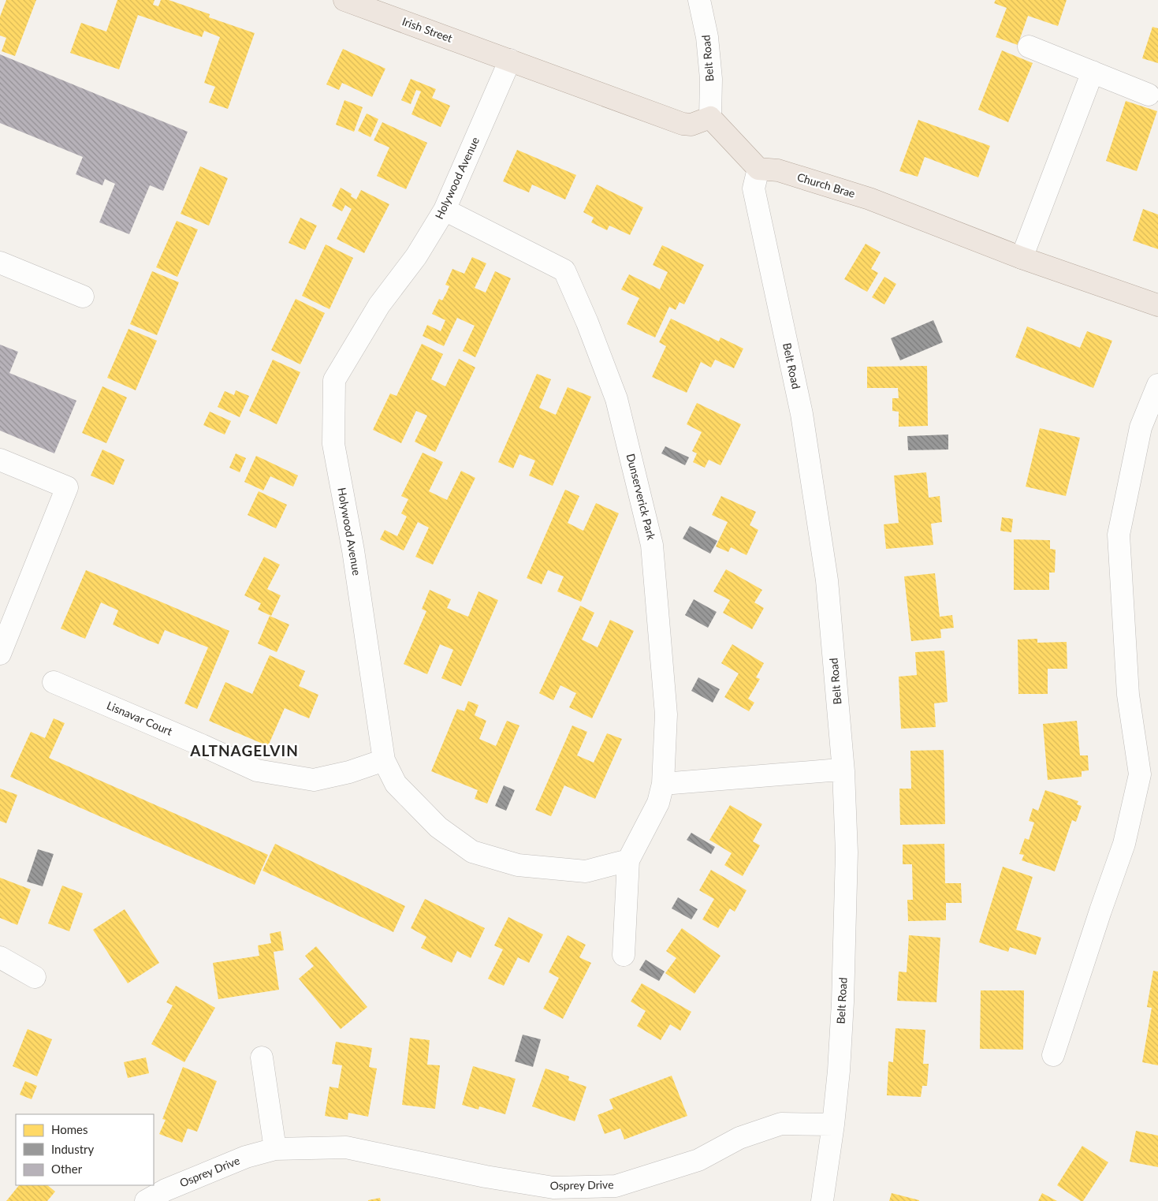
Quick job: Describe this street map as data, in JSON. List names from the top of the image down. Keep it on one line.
{"streets":{"main road":["Irish Street","Church Brae"],"street":["Belt Road","Holywood Avenue","Dunserverick Park","Lisnavar Court","Osprey Drive"]},"crossings":[["Irish Street","Holywood Avenue"],["Belt Road","Church Brae"],["Belt Road","Osprey Drive"],["Holywood Avenue","Dunserverick Park"],["Holywood Avenue","Lisnavar Court"]],"districts":["ALTNAGELVIN"],"legend":["Homes","Industry","Other"]}
